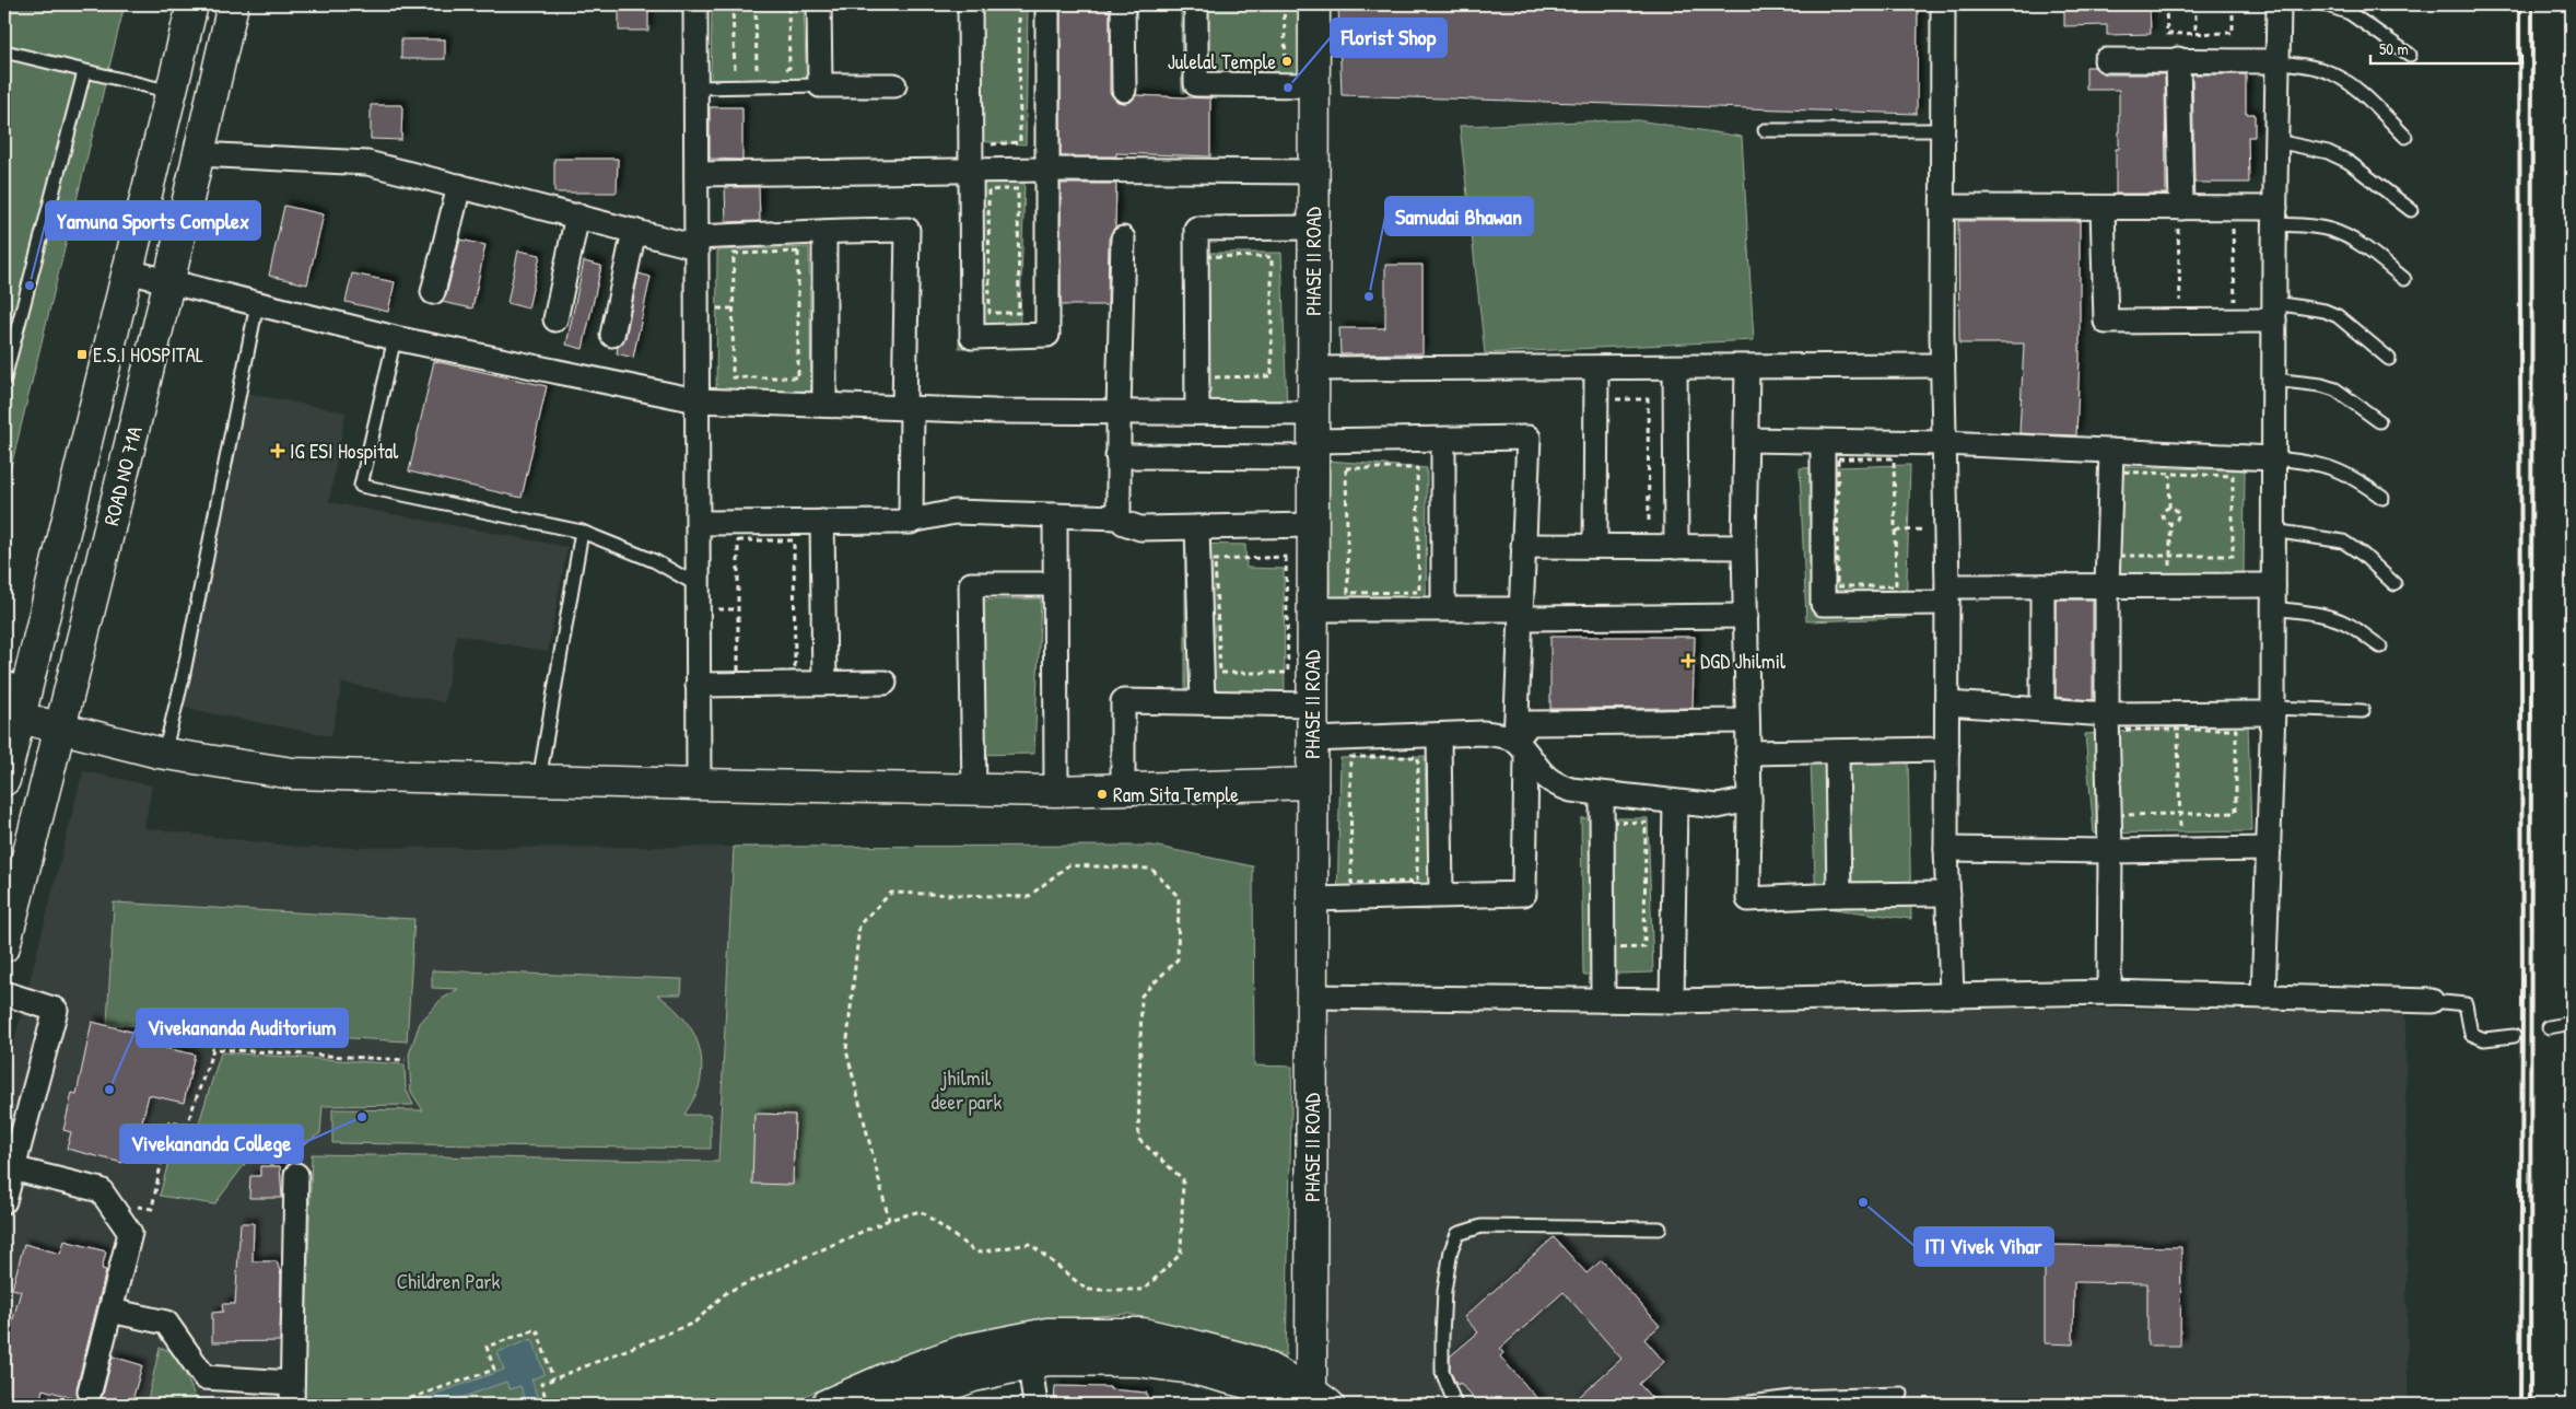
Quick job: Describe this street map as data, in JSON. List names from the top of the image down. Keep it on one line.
{"streets":{"street":["PHASE II ROAD","ROAD NO 71A"]},"parks":["jhilmil deer park","Children Park"],"places":{"other":["Julelal Temple","Florist Shop","Yamuna Sports Complex","Samudai Bhawan","Ram Sita Temple","Vivekananda Auditorium","Vivekananda College","ITI Vivek Vihar"],"transit":["E.S.I HOSPITAL"],"health":["IG ESI Hospital","DGD Jhilmil"]},"scale_bar":"50 m"}
